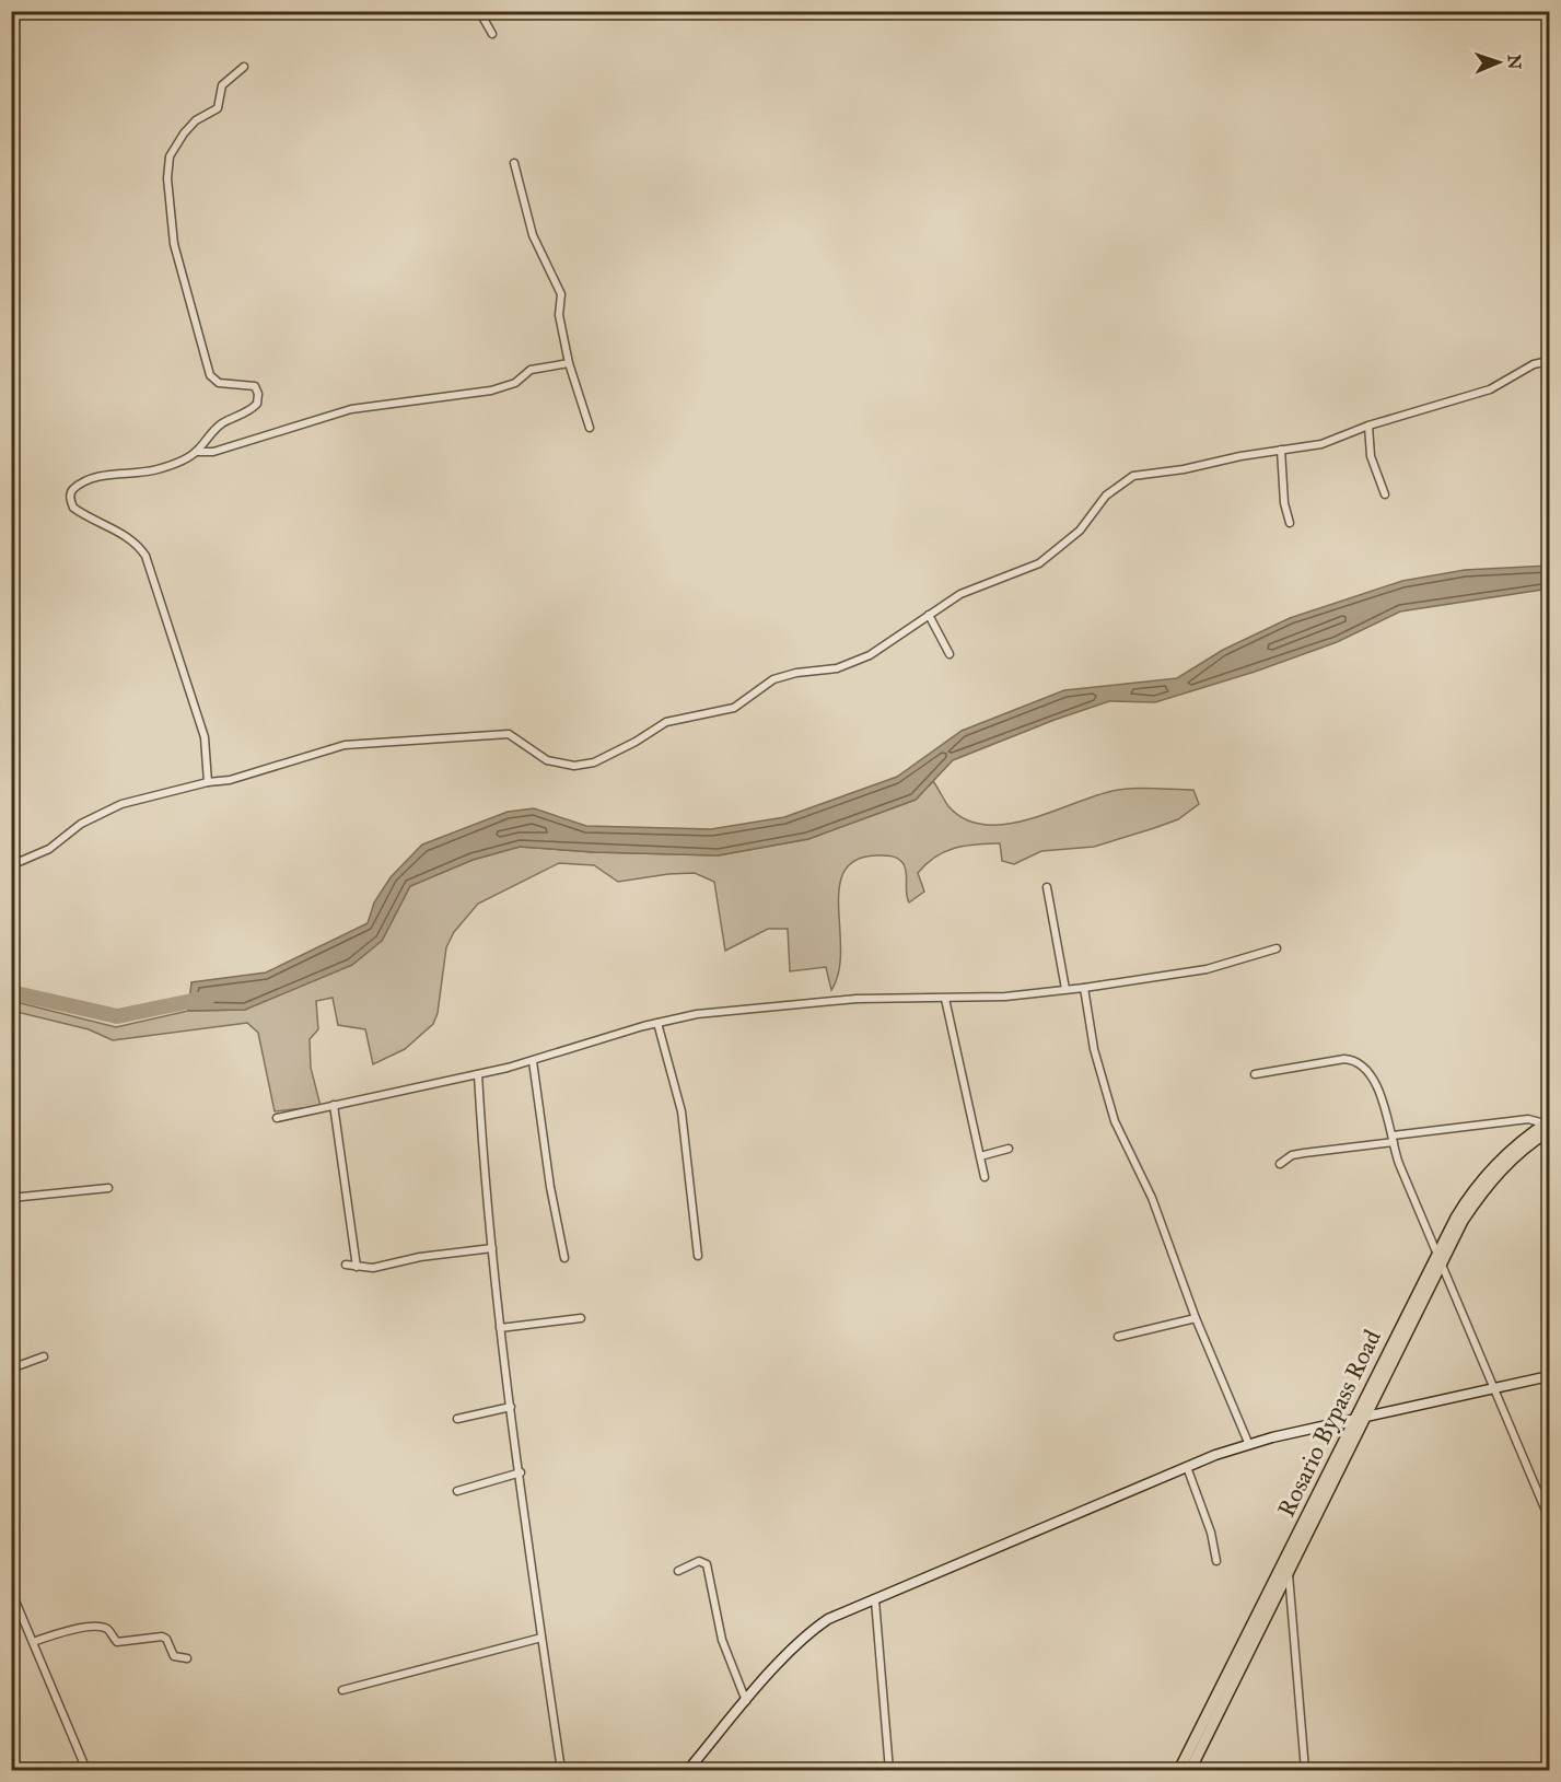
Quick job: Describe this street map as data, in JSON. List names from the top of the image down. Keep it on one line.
{"streets":{"main road":["Rosario Bypass Road"]},"north":"right"}
